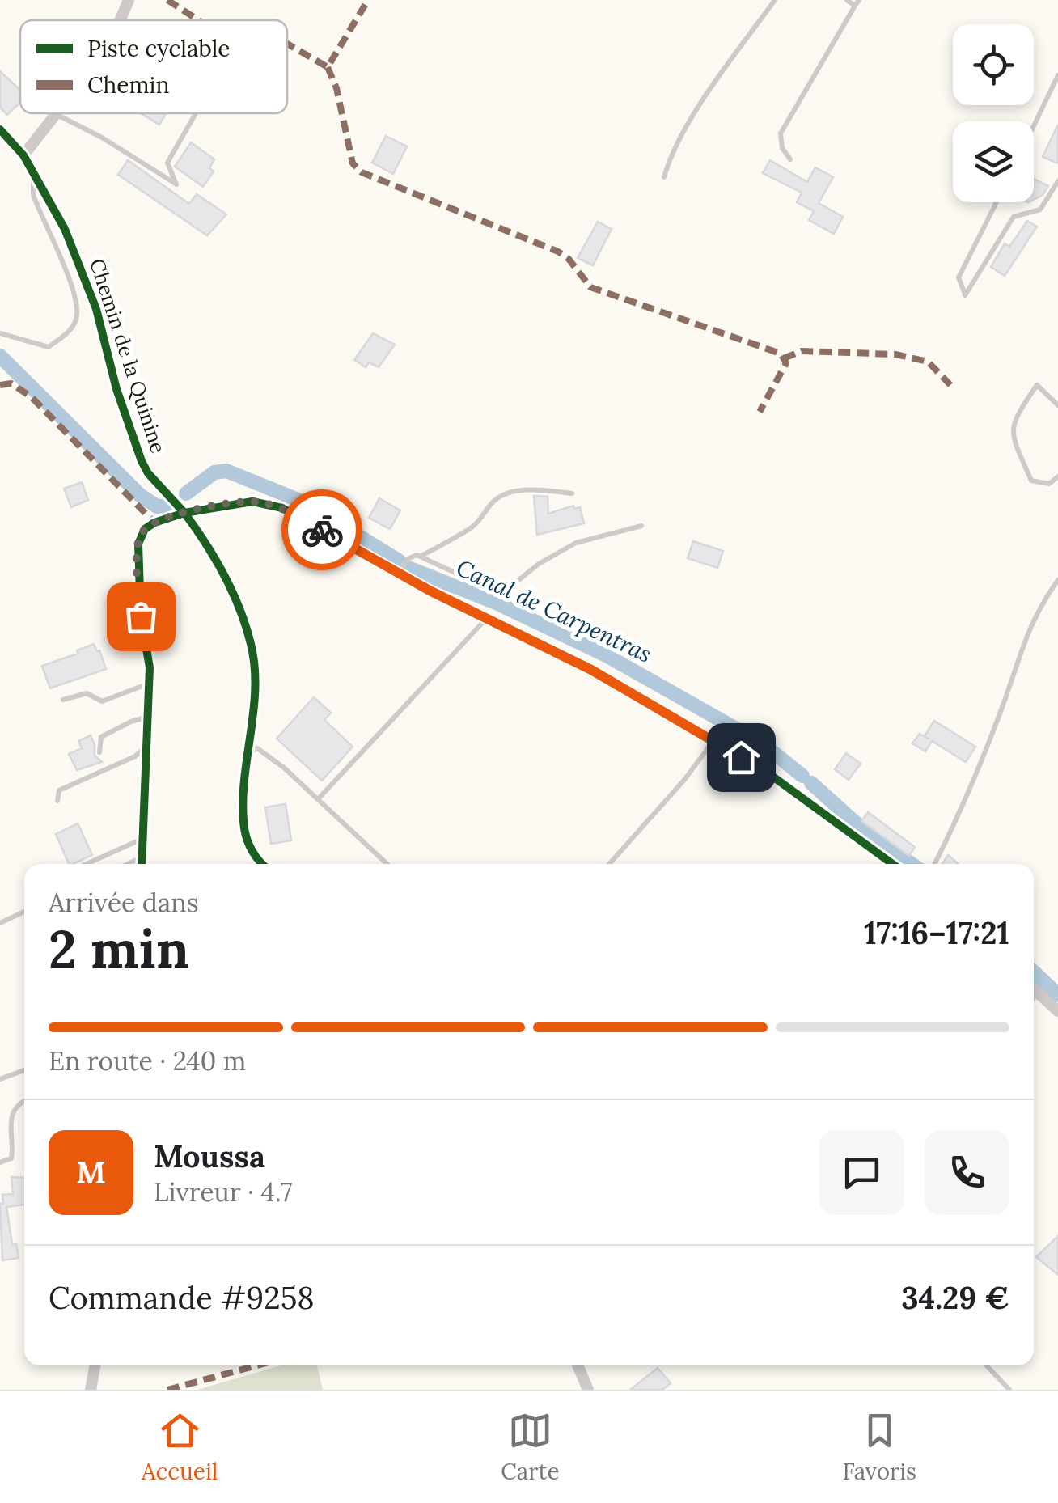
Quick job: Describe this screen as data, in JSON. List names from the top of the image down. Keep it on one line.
{"streets":{"street":["Chemin de la Quinine"]},"water":["Canal de Carpentras"],"legend":["Piste cyclable","Chemin"],"page":{"heading":["2 min","Arrivée dans","17:16–17:21"],"panel":["Moussa","Livreur · 4.7","Commande #9258","34.29 €"],"bar":"En route · 240 m","round":"M","tabs":["Accueil","Carte","Favoris"]}}
